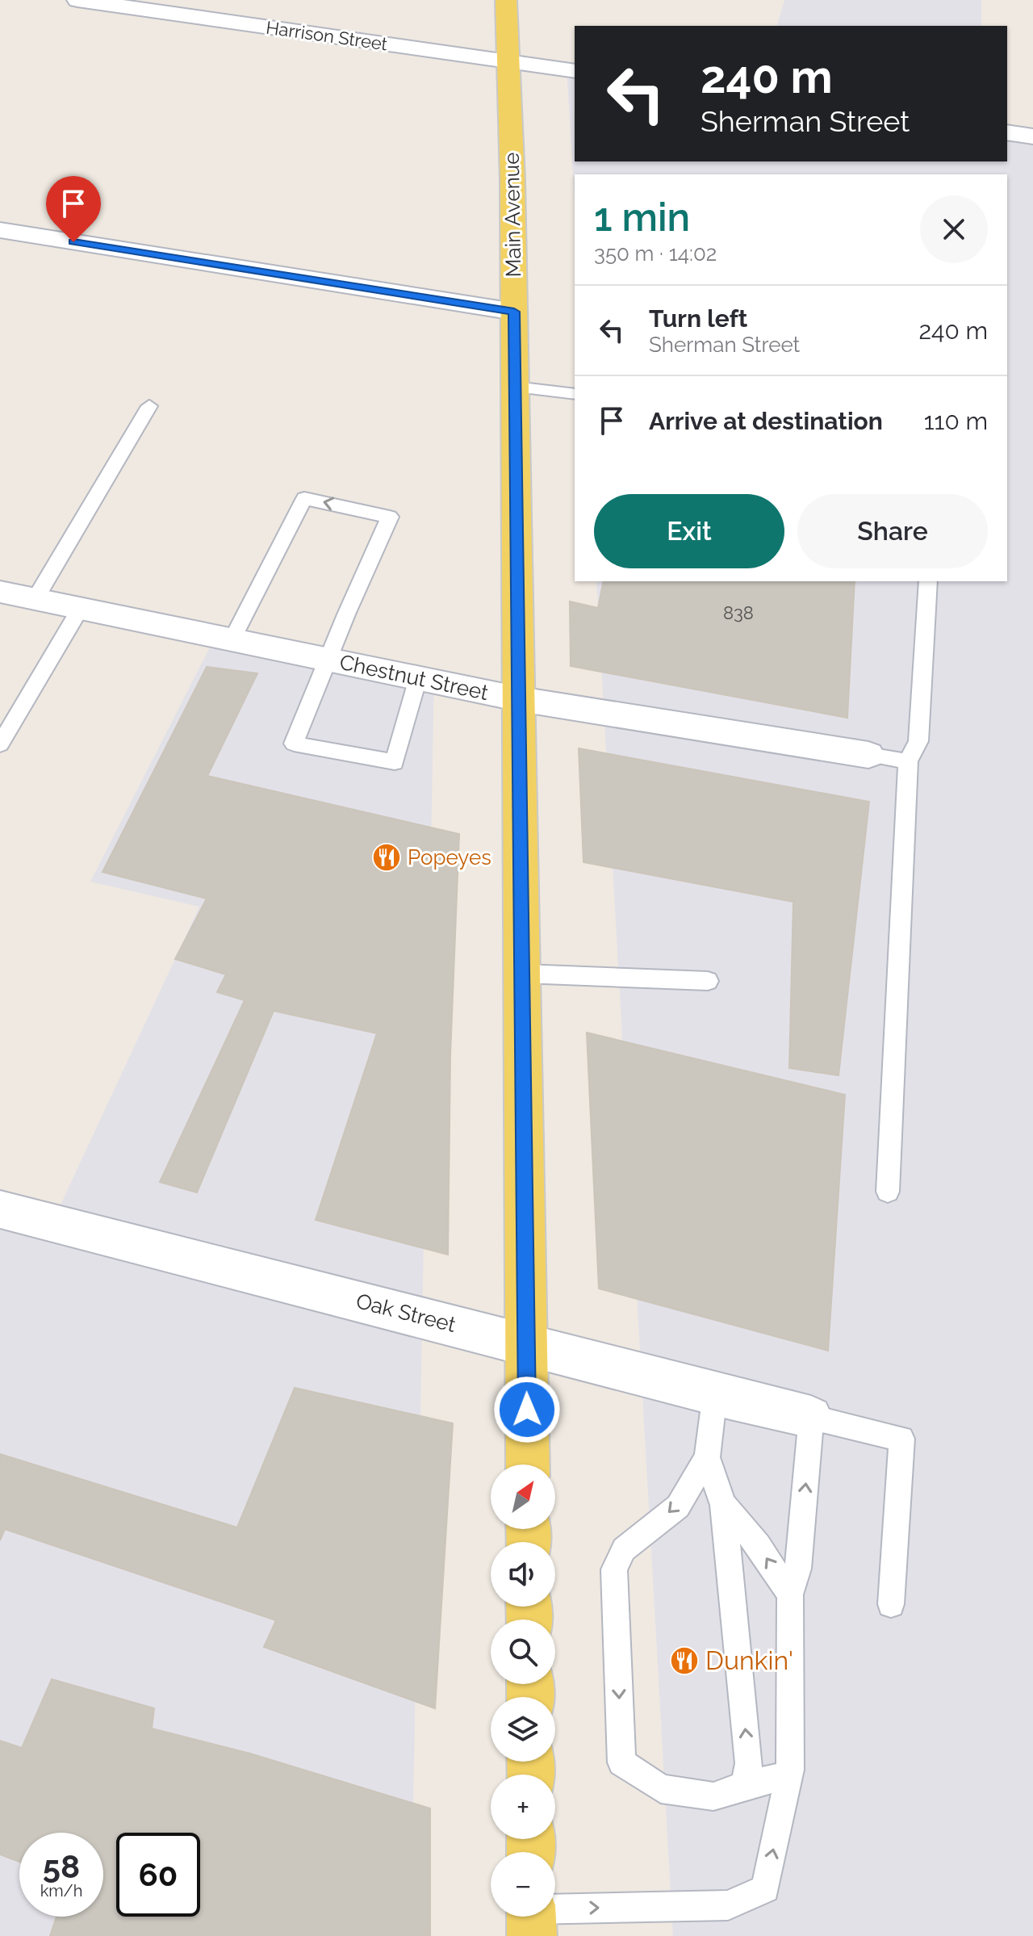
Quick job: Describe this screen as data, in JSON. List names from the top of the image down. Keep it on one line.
{"streets":{"main road":["Main Avenue"],"street":["Harrison Street","Chestnut Street","Oak Street"]},"crossings":[["Harrison Street","Main Avenue"],["Main Avenue","Chestnut Street"],["Main Avenue","Oak Street"]],"places":{"restaurant":["Popeyes","Dunkin'"]},"house_numbers":["838"],"north":"top right","page":{"turn":["240 m","Sherman Street"],"heading":["1 min","350 m · 14:02"],"list":[{"name":"Turn left","note":"Sherman Street","value":"240 m"},{"name":"Arrive at destination","value":"110 m"}],"buttons":["Exit","Share"],"map_buttons":["+","−"],"speed":"58 km/h","limit":"60"}}
